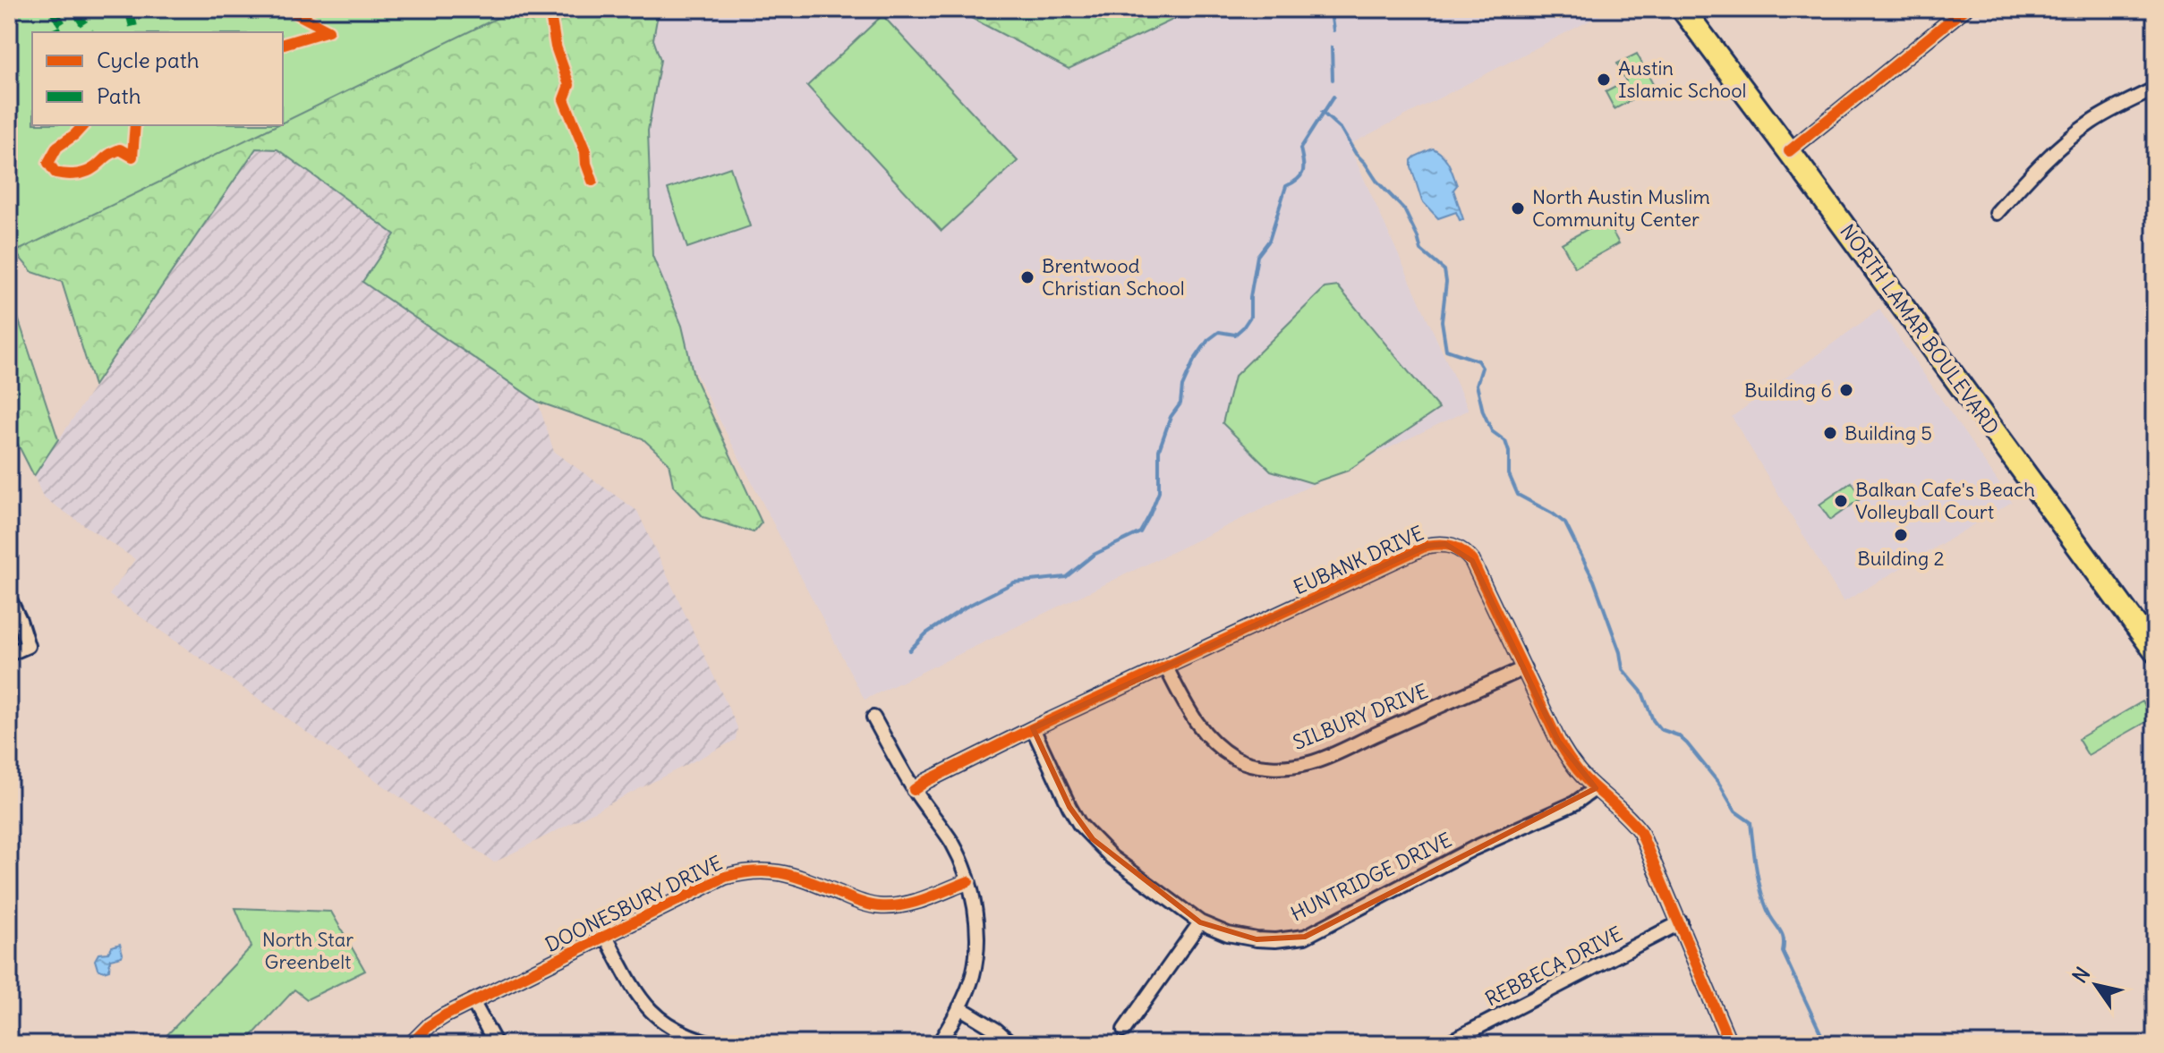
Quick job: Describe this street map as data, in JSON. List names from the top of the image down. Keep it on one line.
{"streets":{"main road":["NORTH LAMAR BOULEVARD"],"street":["EUBANK DRIVE","SILBURY DRIVE","HUNTRIDGE DRIVE","DOONESBURY DRIVE","REBBECA DRIVE"]},"crossings":[["EUBANK DRIVE","SILBURY DRIVE"],["EUBANK DRIVE","HUNTRIDGE DRIVE"],["EUBANK DRIVE","REBBECA DRIVE"]],"parks":["North Star Greenbelt"],"places":["Austin Islamic School","North Austin Muslim Community Center","Brentwood Christian School","Building 6","Building 5","Balkan Cafe's Beach Volleyball Court","Building 2"],"legend":["Cycle path","Path"],"north":"top left"}
